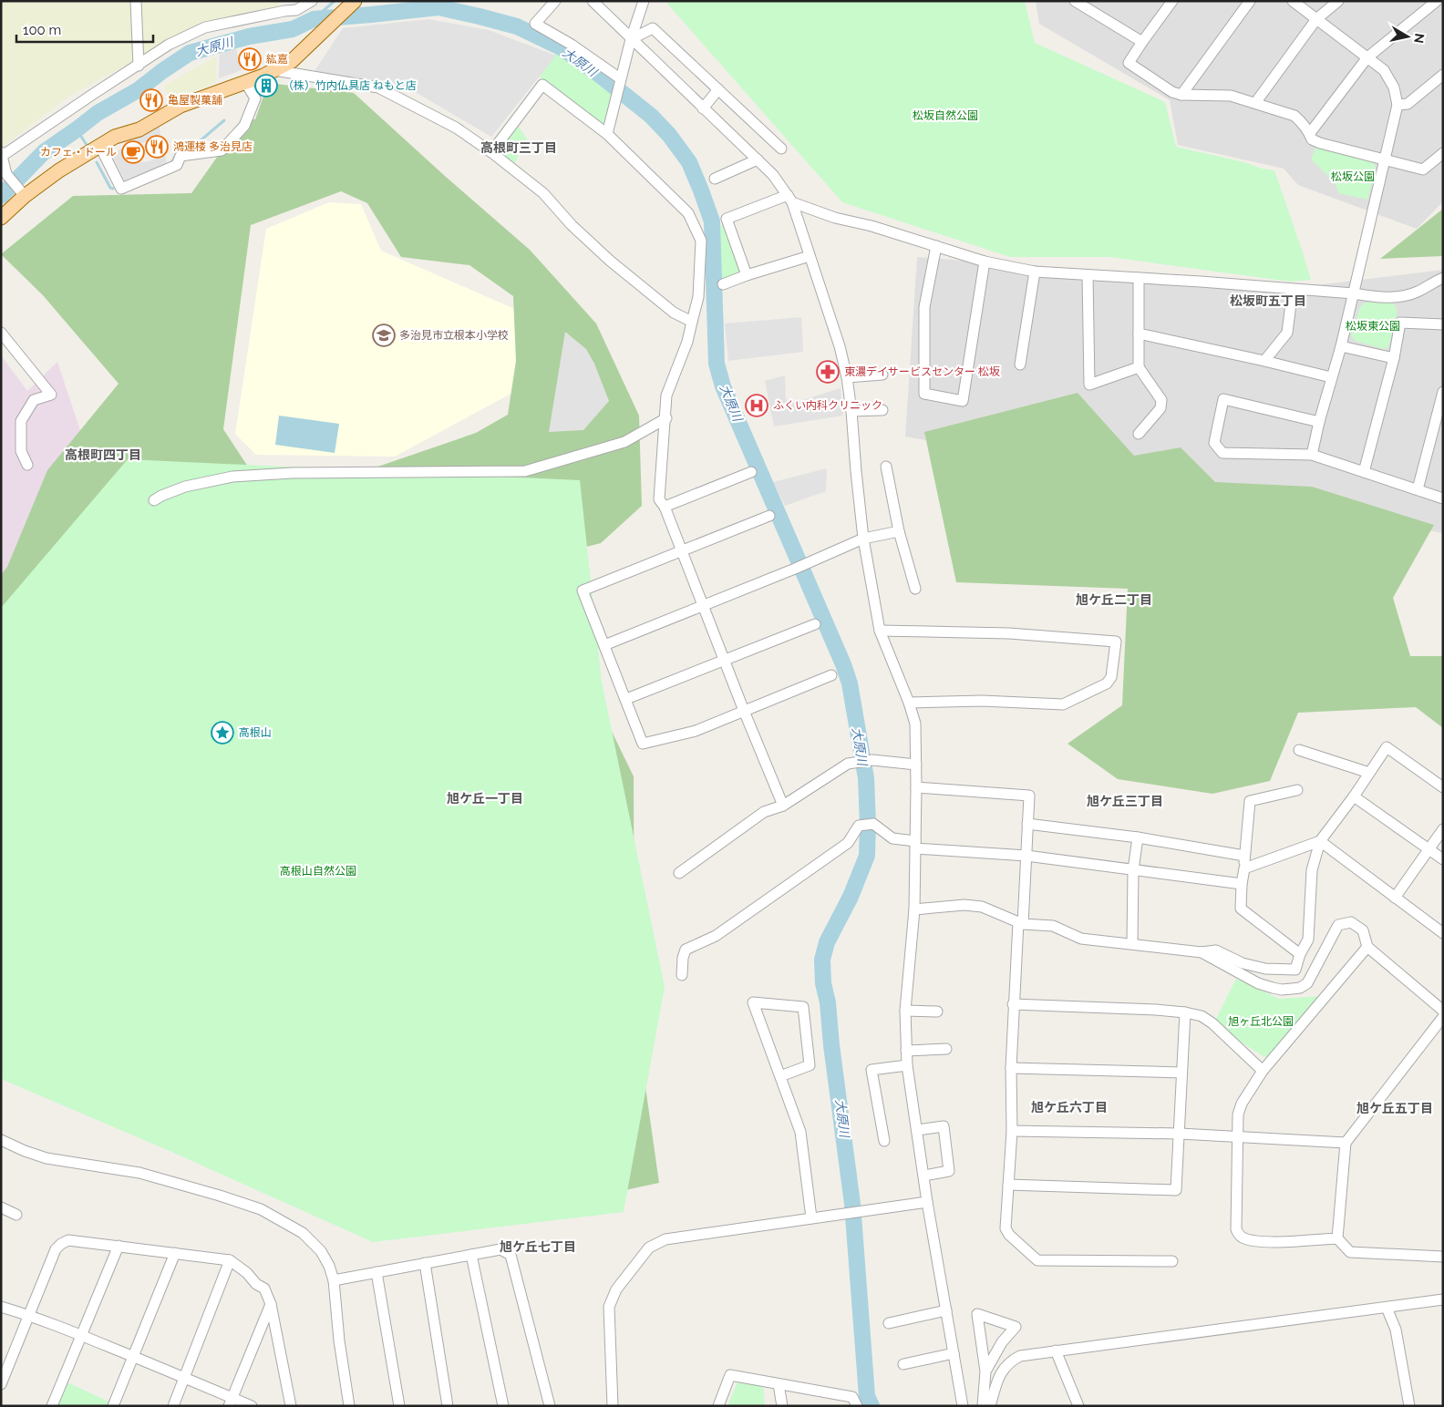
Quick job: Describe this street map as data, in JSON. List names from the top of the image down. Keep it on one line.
{"districts":["高根町三丁目","松坂町五丁目","高根町四丁目","旭ケ丘二丁目","旭ケ丘一丁目","旭ケ丘三丁目","旭ケ丘六丁目","旭ケ丘五丁目","旭ケ丘七丁目"],"water":["大原川"],"parks":["松坂自然公園","松坂公園","松坂東公園","高根山自然公園","旭ヶ丘北公園"],"places":{"restaurant":["紘嘉","亀屋製菓舗","鴻運楼 多治見店"],"building":["（株）竹内仏具店 ねもと店"],"cafe":["カフェ・ドール"],"school or university":["多治見市立根本小学校"],"pharmacy":["東濃デイサービスセンター 松坂"],"hospital":["ふくい内科クリニック"],"place":["高根山"]},"scale_bar":"100 m","north":"right"}
